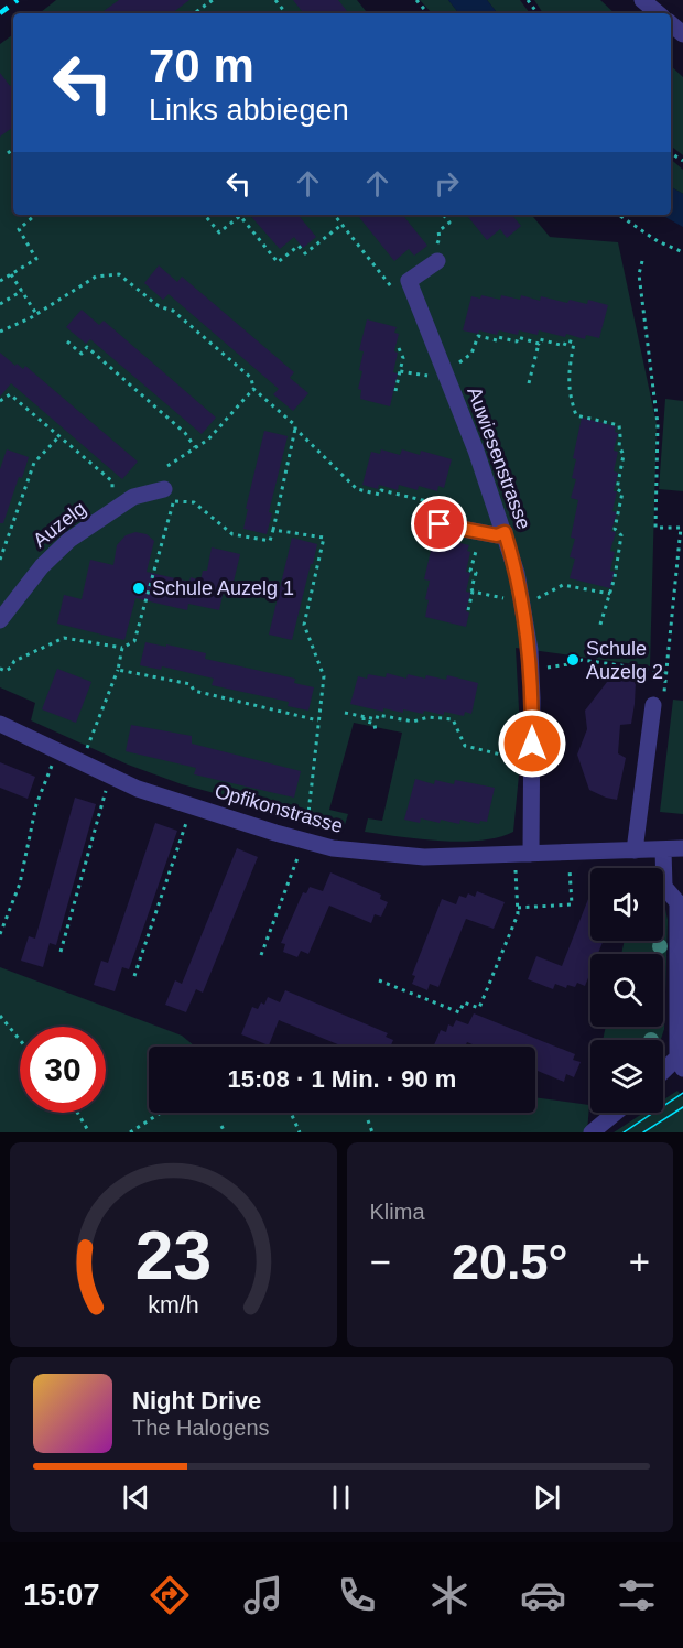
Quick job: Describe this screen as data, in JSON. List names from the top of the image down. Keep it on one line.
{"streets":{"street":["Auwiesenstrasse","Auzelg","Opfikonstrasse"]},"crossings":[["Auwiesenstrasse","Opfikonstrasse"]],"places":["Schule Auzelg 1","Schule Auzelg 2"],"page":{"turn":["70 m","Links abbiegen"],"limit":"30","trip":"15:08 · 1 Min. · 90 m","tile":"Klima","heat":["−","20.5°","+"],"song":["Night Drive","The Halogens"],"tabs":"15:07","gauge":["23","km/h"]}}
